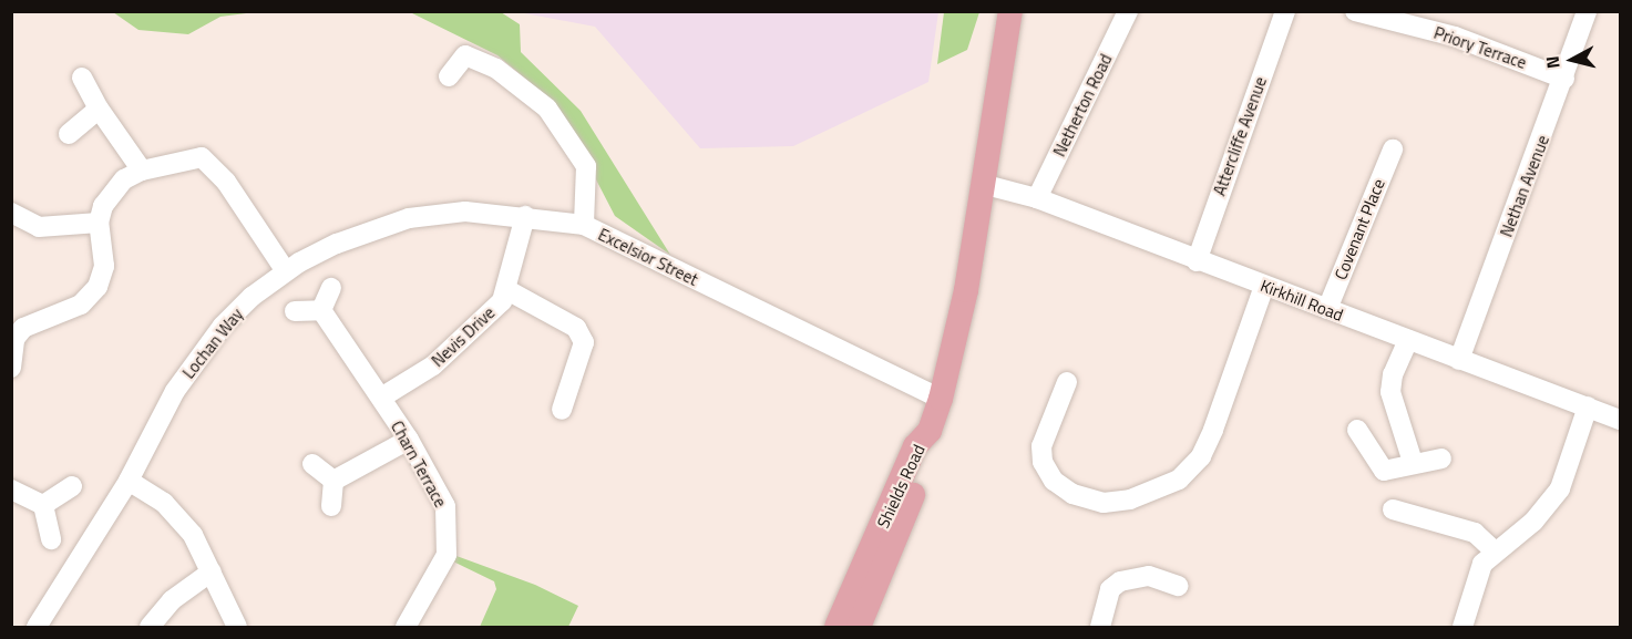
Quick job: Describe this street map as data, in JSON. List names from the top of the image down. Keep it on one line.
{"streets":{"main road":["Shields Road"],"street":["Priory Terrace","Netherton Road","Attercliffe Avenue","Nethan Avenue","Covenant Place","Excelsior Street","Kirkhill Road","Nevis Drive","Lochan Way","Charn Terrace"]},"crossings":[["Priory Terrace","Nethan Avenue"],["Netherton Road","Kirkhill Road"],["Attercliffe Avenue","Kirkhill Road"],["Nethan Avenue","Kirkhill Road"],["Covenant Place","Kirkhill Road"],["Excelsior Street","Lochan Way"],["Nevis Drive","Lochan Way"],["Nevis Drive","Charn Terrace"]],"north":"left"}
